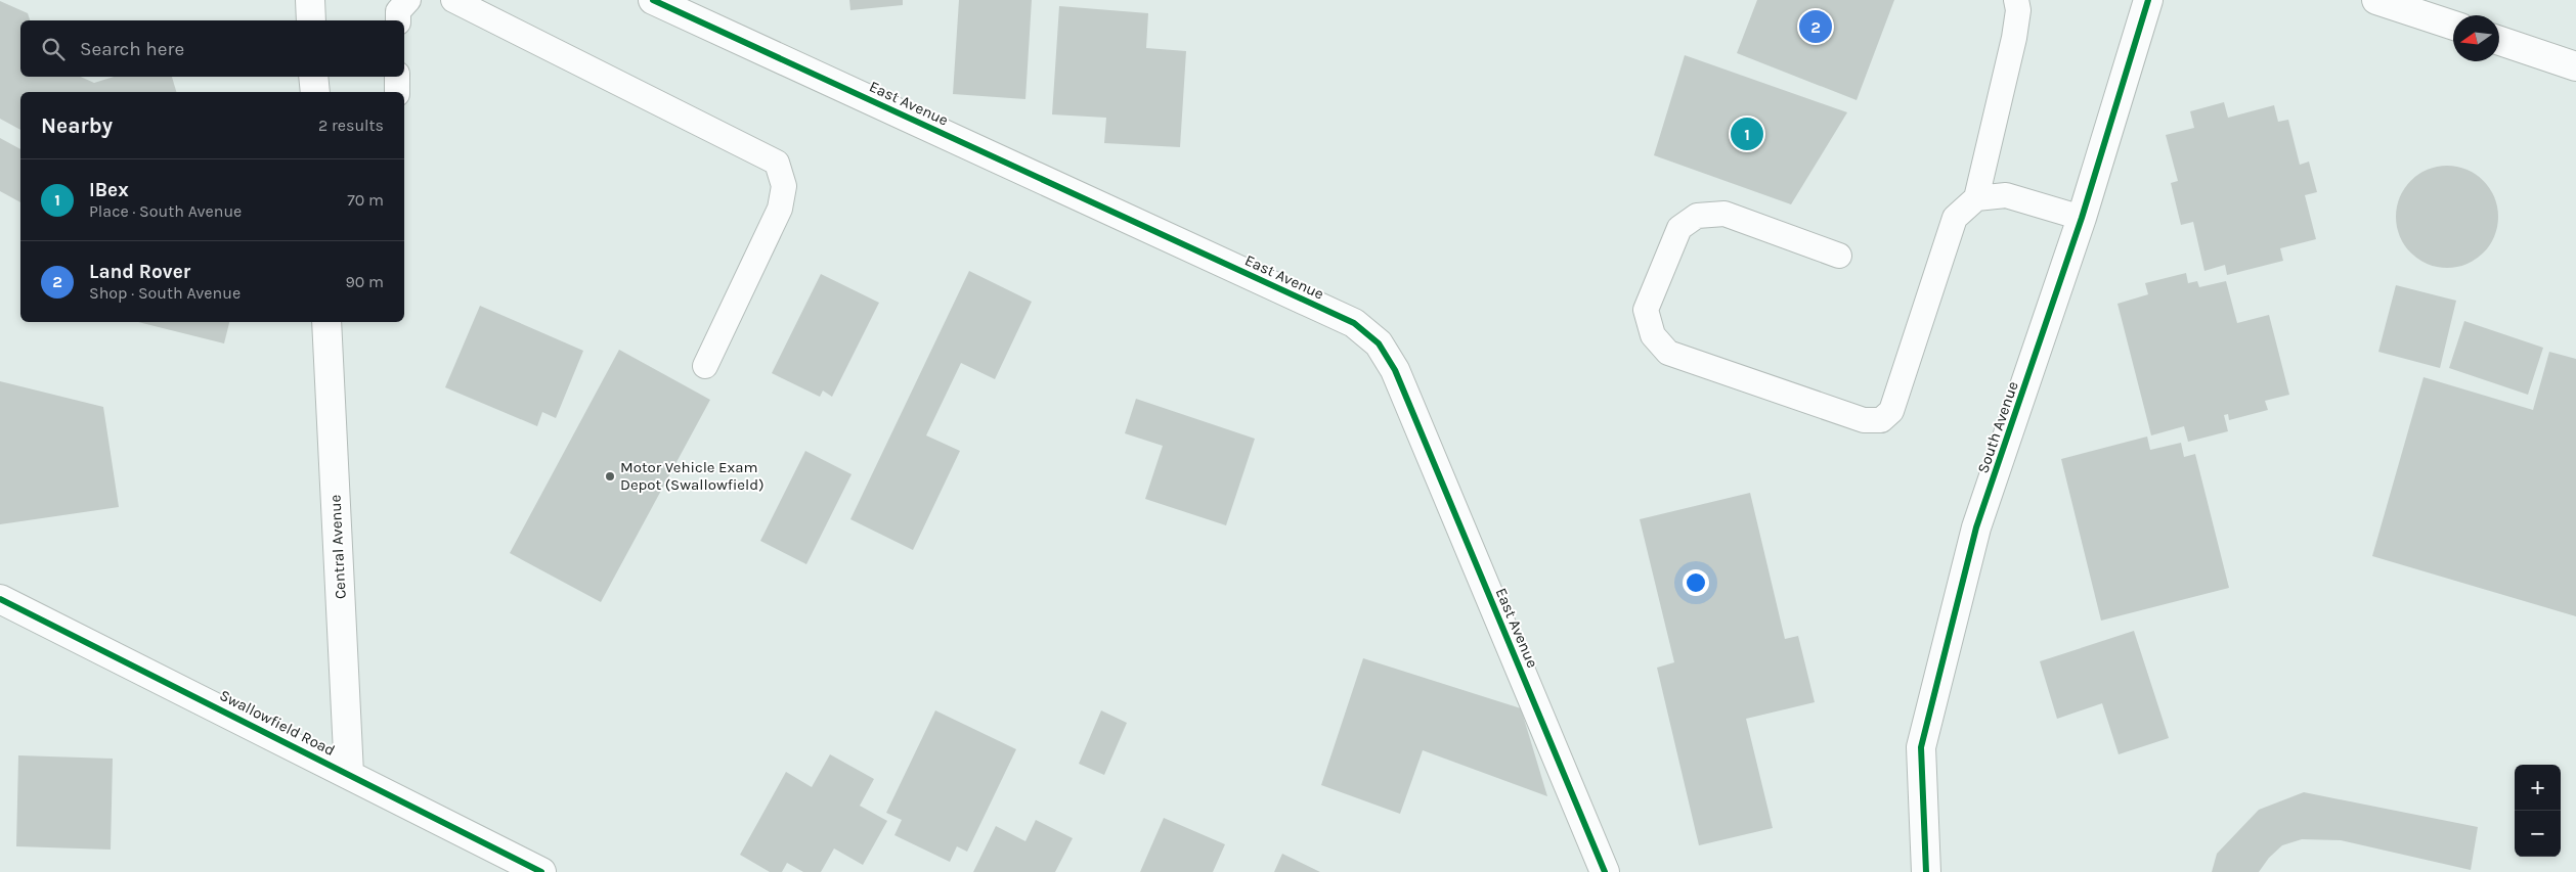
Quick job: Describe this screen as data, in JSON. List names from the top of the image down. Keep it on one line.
{"streets":{"street":["East Avenue","South Avenue","Central Avenue","Swallowfield Road"]},"crossings":[["Central Avenue","Swallowfield Road"]],"places":["Motor Vehicle Exam Depot (Swallowfield)"],"north":"left","page":{"pins":["2","1"],"search":"Search here","heading":["Nearby","2 results"],"list":[{"mark":"1","name":"IBex","note":"Place · South Avenue","value":"70 m"},{"mark":"2","name":"Land Rover","note":"Shop · South Avenue","value":"90 m"}],"map_buttons":["+","−"]}}
